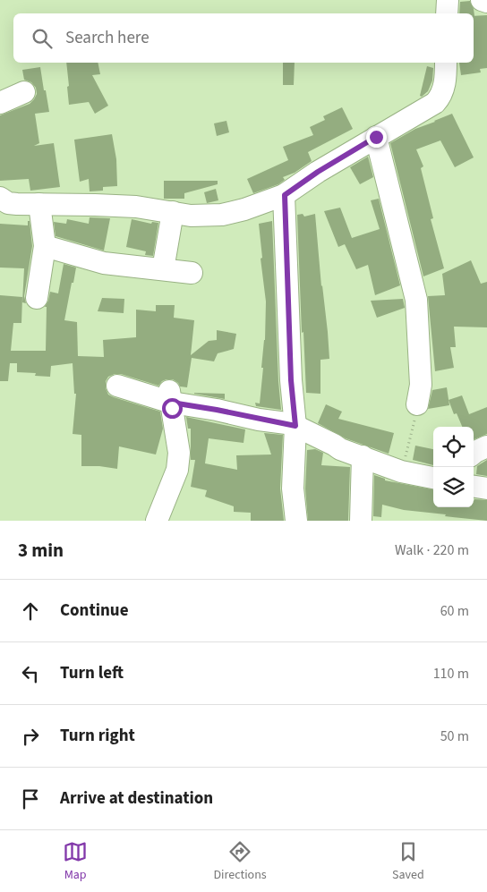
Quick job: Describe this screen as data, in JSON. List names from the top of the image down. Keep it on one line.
{"page":{"search":"Search here","heading":["3 min","Walk · 220 m"],"list":[["Continue","60 m"],["Turn left","110 m"],["Turn right","50 m"],"Arrive at destination"],"nav":["Map","Directions","Saved"]}}
